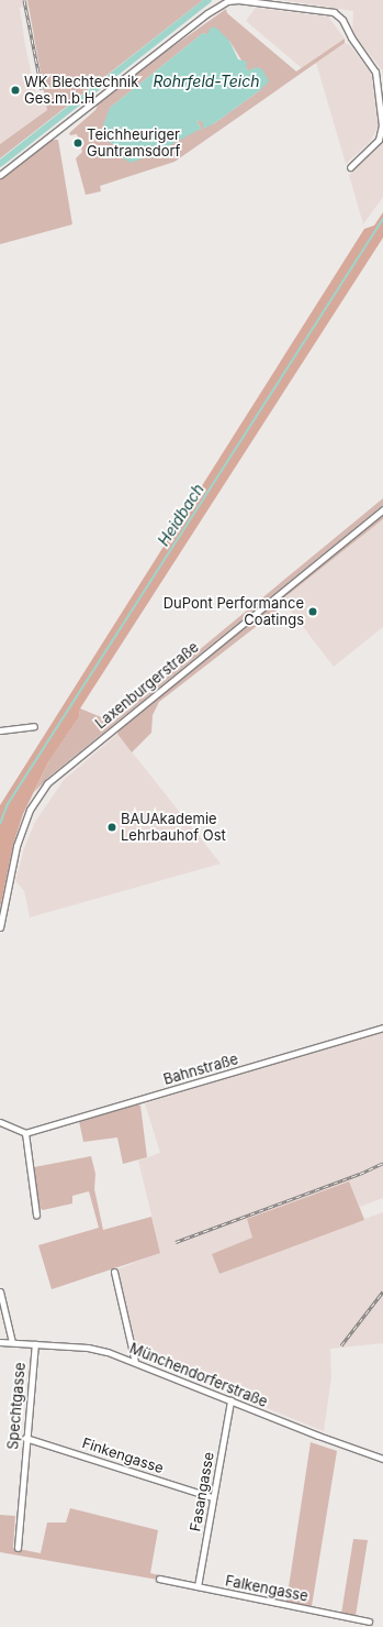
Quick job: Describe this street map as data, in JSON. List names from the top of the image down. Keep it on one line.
{"streets":{"street":["Laxenburgerstraße","Bahnstraße","Münchendorferstraße","Spechtgasse","Finkengasse","Fasangasse","Falkengasse"]},"crossings":[["Münchendorferstraße","Spechtgasse"],["Münchendorferstraße","Fasangasse"],["Spechtgasse","Finkengasse"],["Finkengasse","Fasangasse"],["Fasangasse","Falkengasse"]],"water":["Rohrfeld-Teich","Heidbach"],"places":["WK Blechtechnik Ges.m.b.H","Teichheuriger Guntramsdorf","DuPont Performance Coatings","BAUAkademie Lehrbauhof Ost"]}
